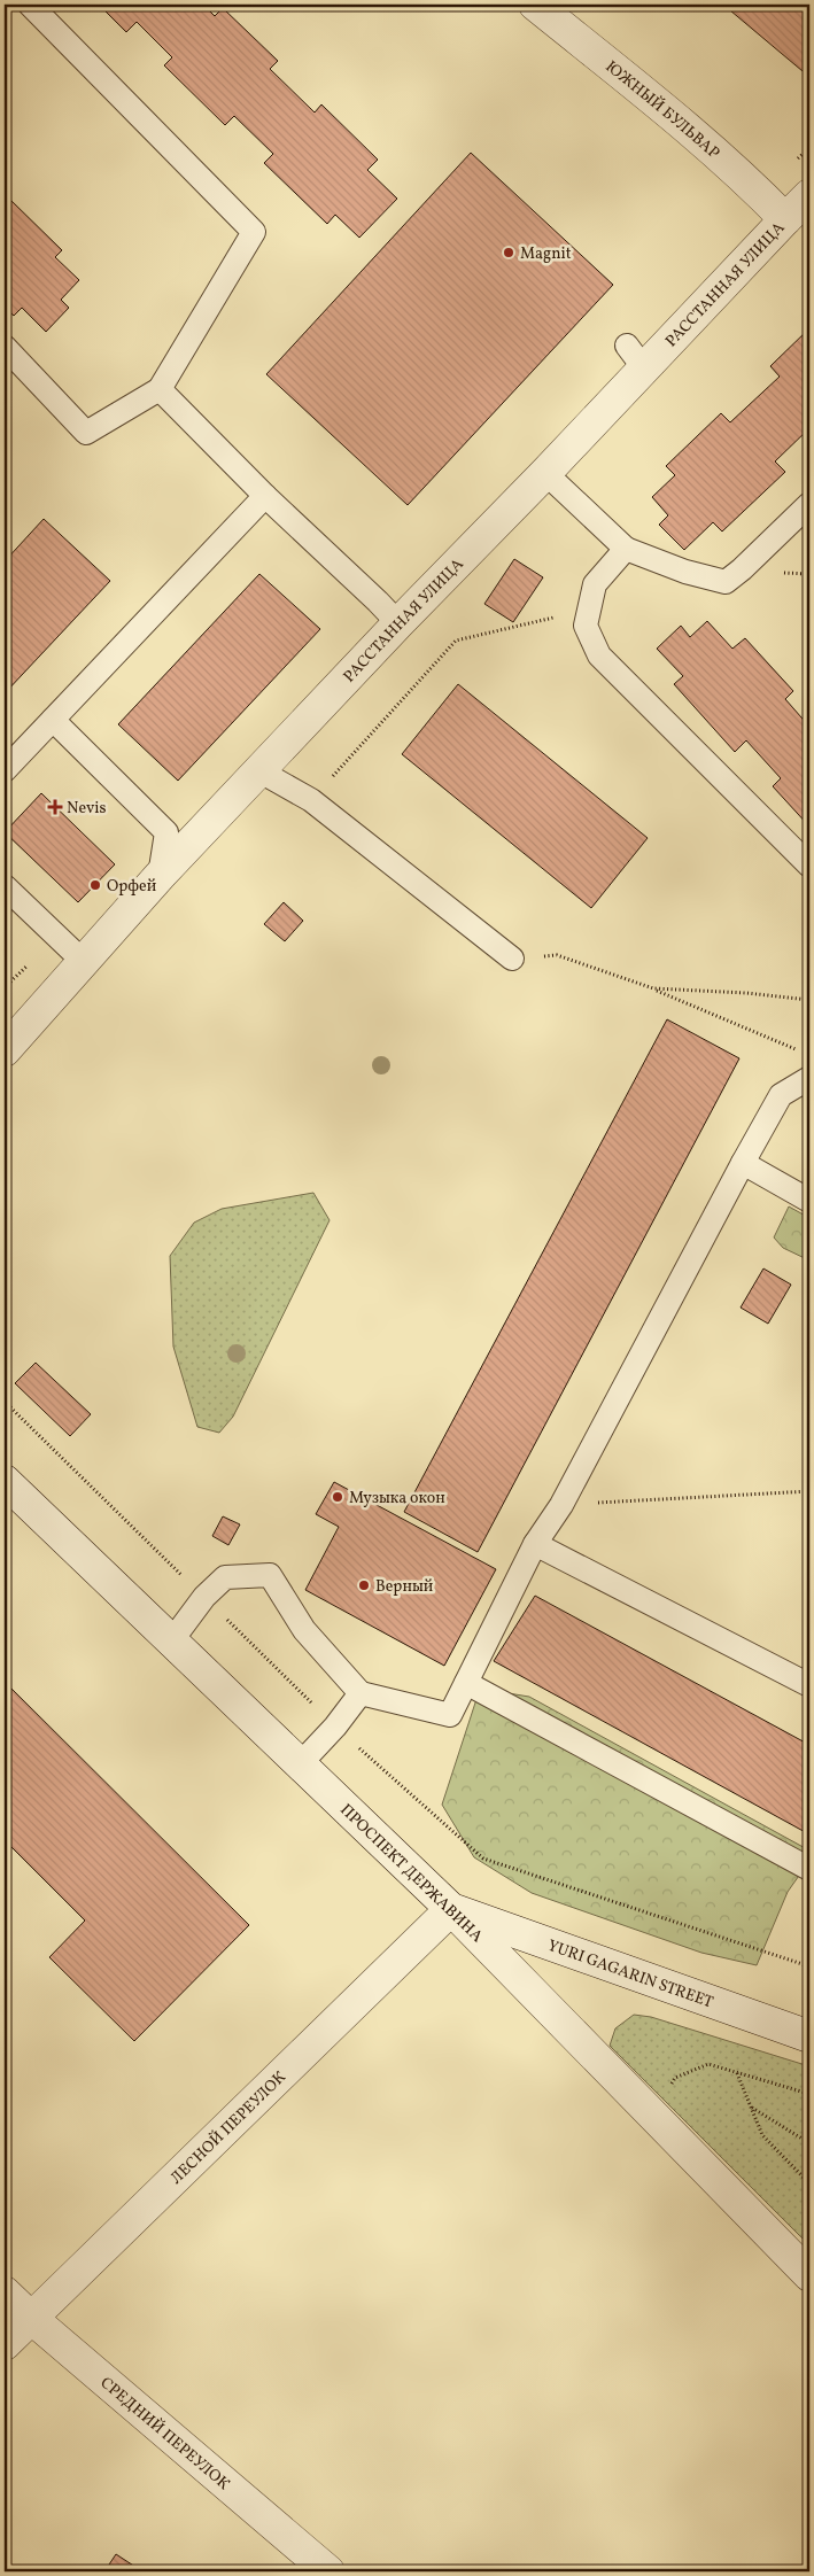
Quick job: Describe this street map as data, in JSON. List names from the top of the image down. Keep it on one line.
{"streets":{"street":["ЮЖНЫЙ БУЛЬВАР","РАССТАННАЯ УЛИЦА","ПРОСПЕКТ ДЕРЖАВИНА","YURI GAGARIN STREET","ЛЕСНОЙ ПЕРЕУЛОК","СРЕДНИЙ ПЕРЕУЛОК"]},"crossings":[["ЮЖНЫЙ БУЛЬВАР","РАССТАННАЯ УЛИЦА"],["ПРОСПЕКТ ДЕРЖАВИНА","YURI GAGARIN STREET"],["ПРОСПЕКТ ДЕРЖАВИНА","ЛЕСНОЙ ПЕРЕУЛОК"],["YURI GAGARIN STREET","ЛЕСНОЙ ПЕРЕУЛОК"],["ЛЕСНОЙ ПЕРЕУЛОК","СРЕДНИЙ ПЕРЕУЛОК"]],"places":{"other":["Magnit","Орфей","Музыка окон","Верный"],"health":["Nevis"]}}
